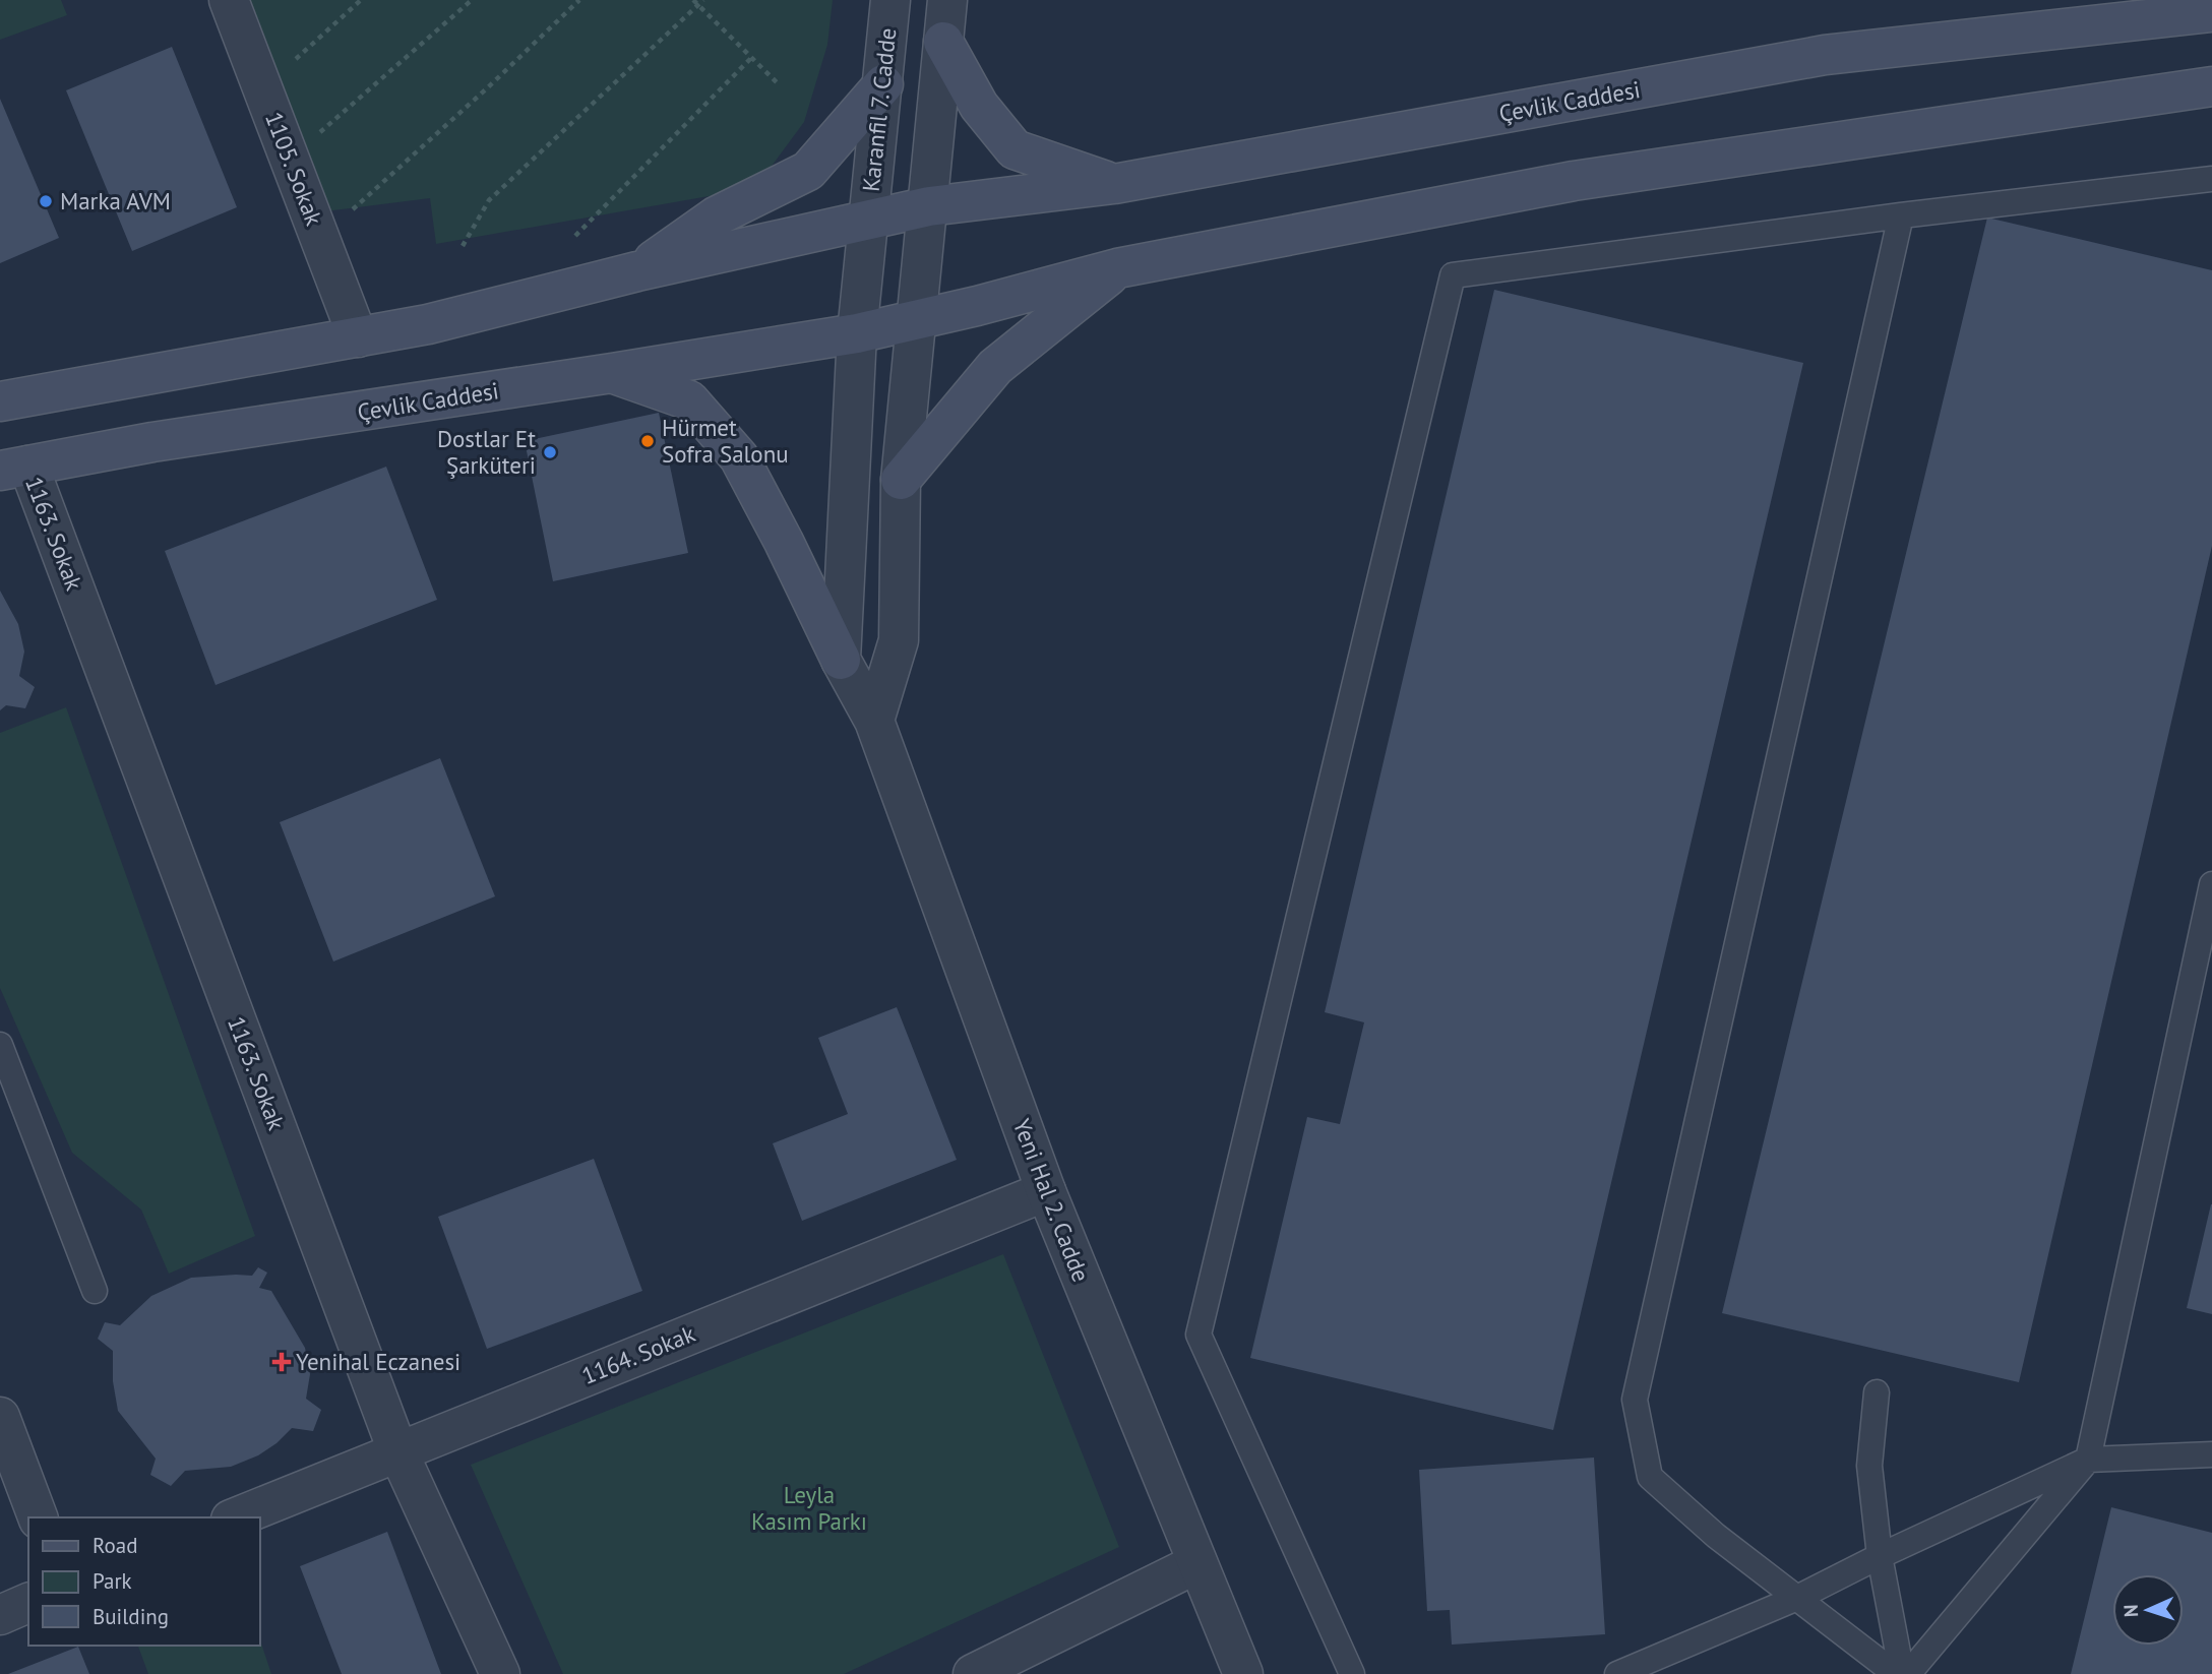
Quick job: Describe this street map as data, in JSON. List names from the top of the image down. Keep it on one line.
{"streets":{"main road":["Çevlik Caddesi"],"street":["Karanfil 7. Cadde","1105. Sokak","1163. Sokak","Yeni Hal 2. Cadde","1164. Sokak"]},"crossings":[["Çevlik Caddesi","Karanfil 7. Cadde"],["Çevlik Caddesi","1163. Sokak"],["Karanfil 7. Cadde","Yeni Hal 2. Cadde"],["1163. Sokak","1164. Sokak"],["Yeni Hal 2. Cadde","1164. Sokak"]],"parks":["Leyla Kasım Parkı"],"places":{"other":["Marka AVM","Hürmet Sofra Salonu","Dostlar Et Şarküteri"],"health":["Yenihal Eczanesi"]},"legend":["Road","Park","Building"],"north":"left"}
